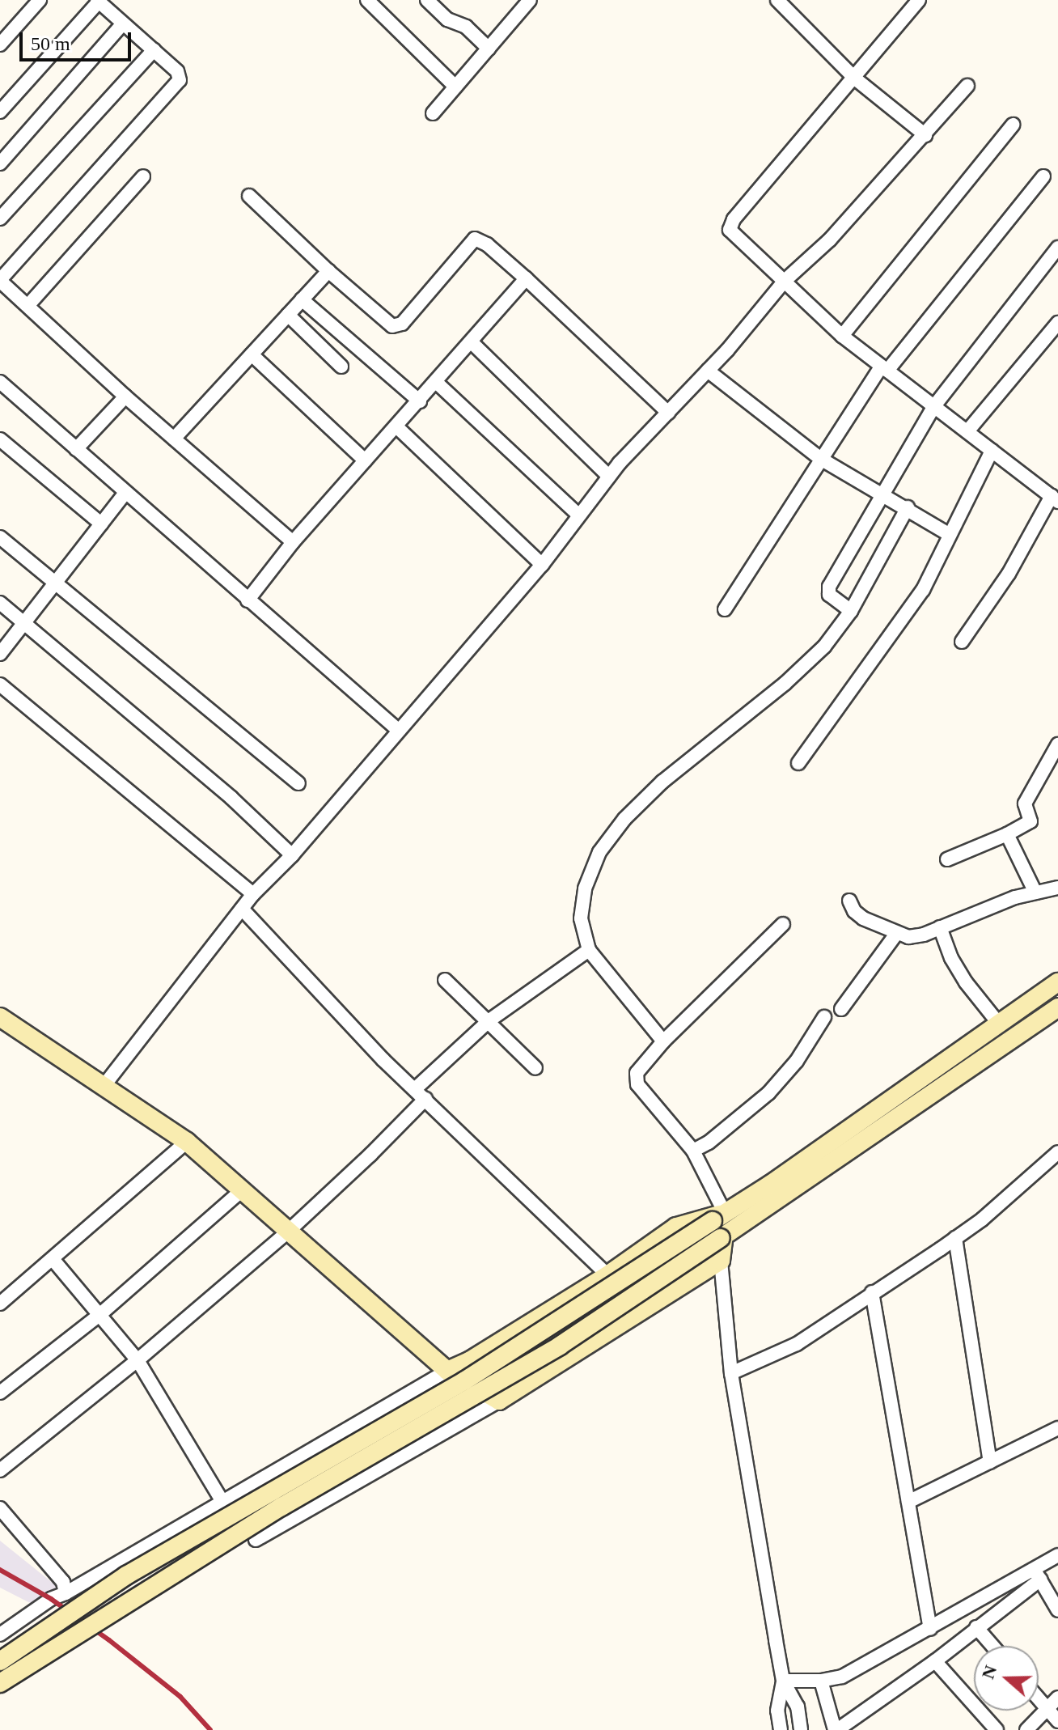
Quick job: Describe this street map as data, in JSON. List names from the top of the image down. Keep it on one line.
{"scale_bar":"50 m","north":"left"}
